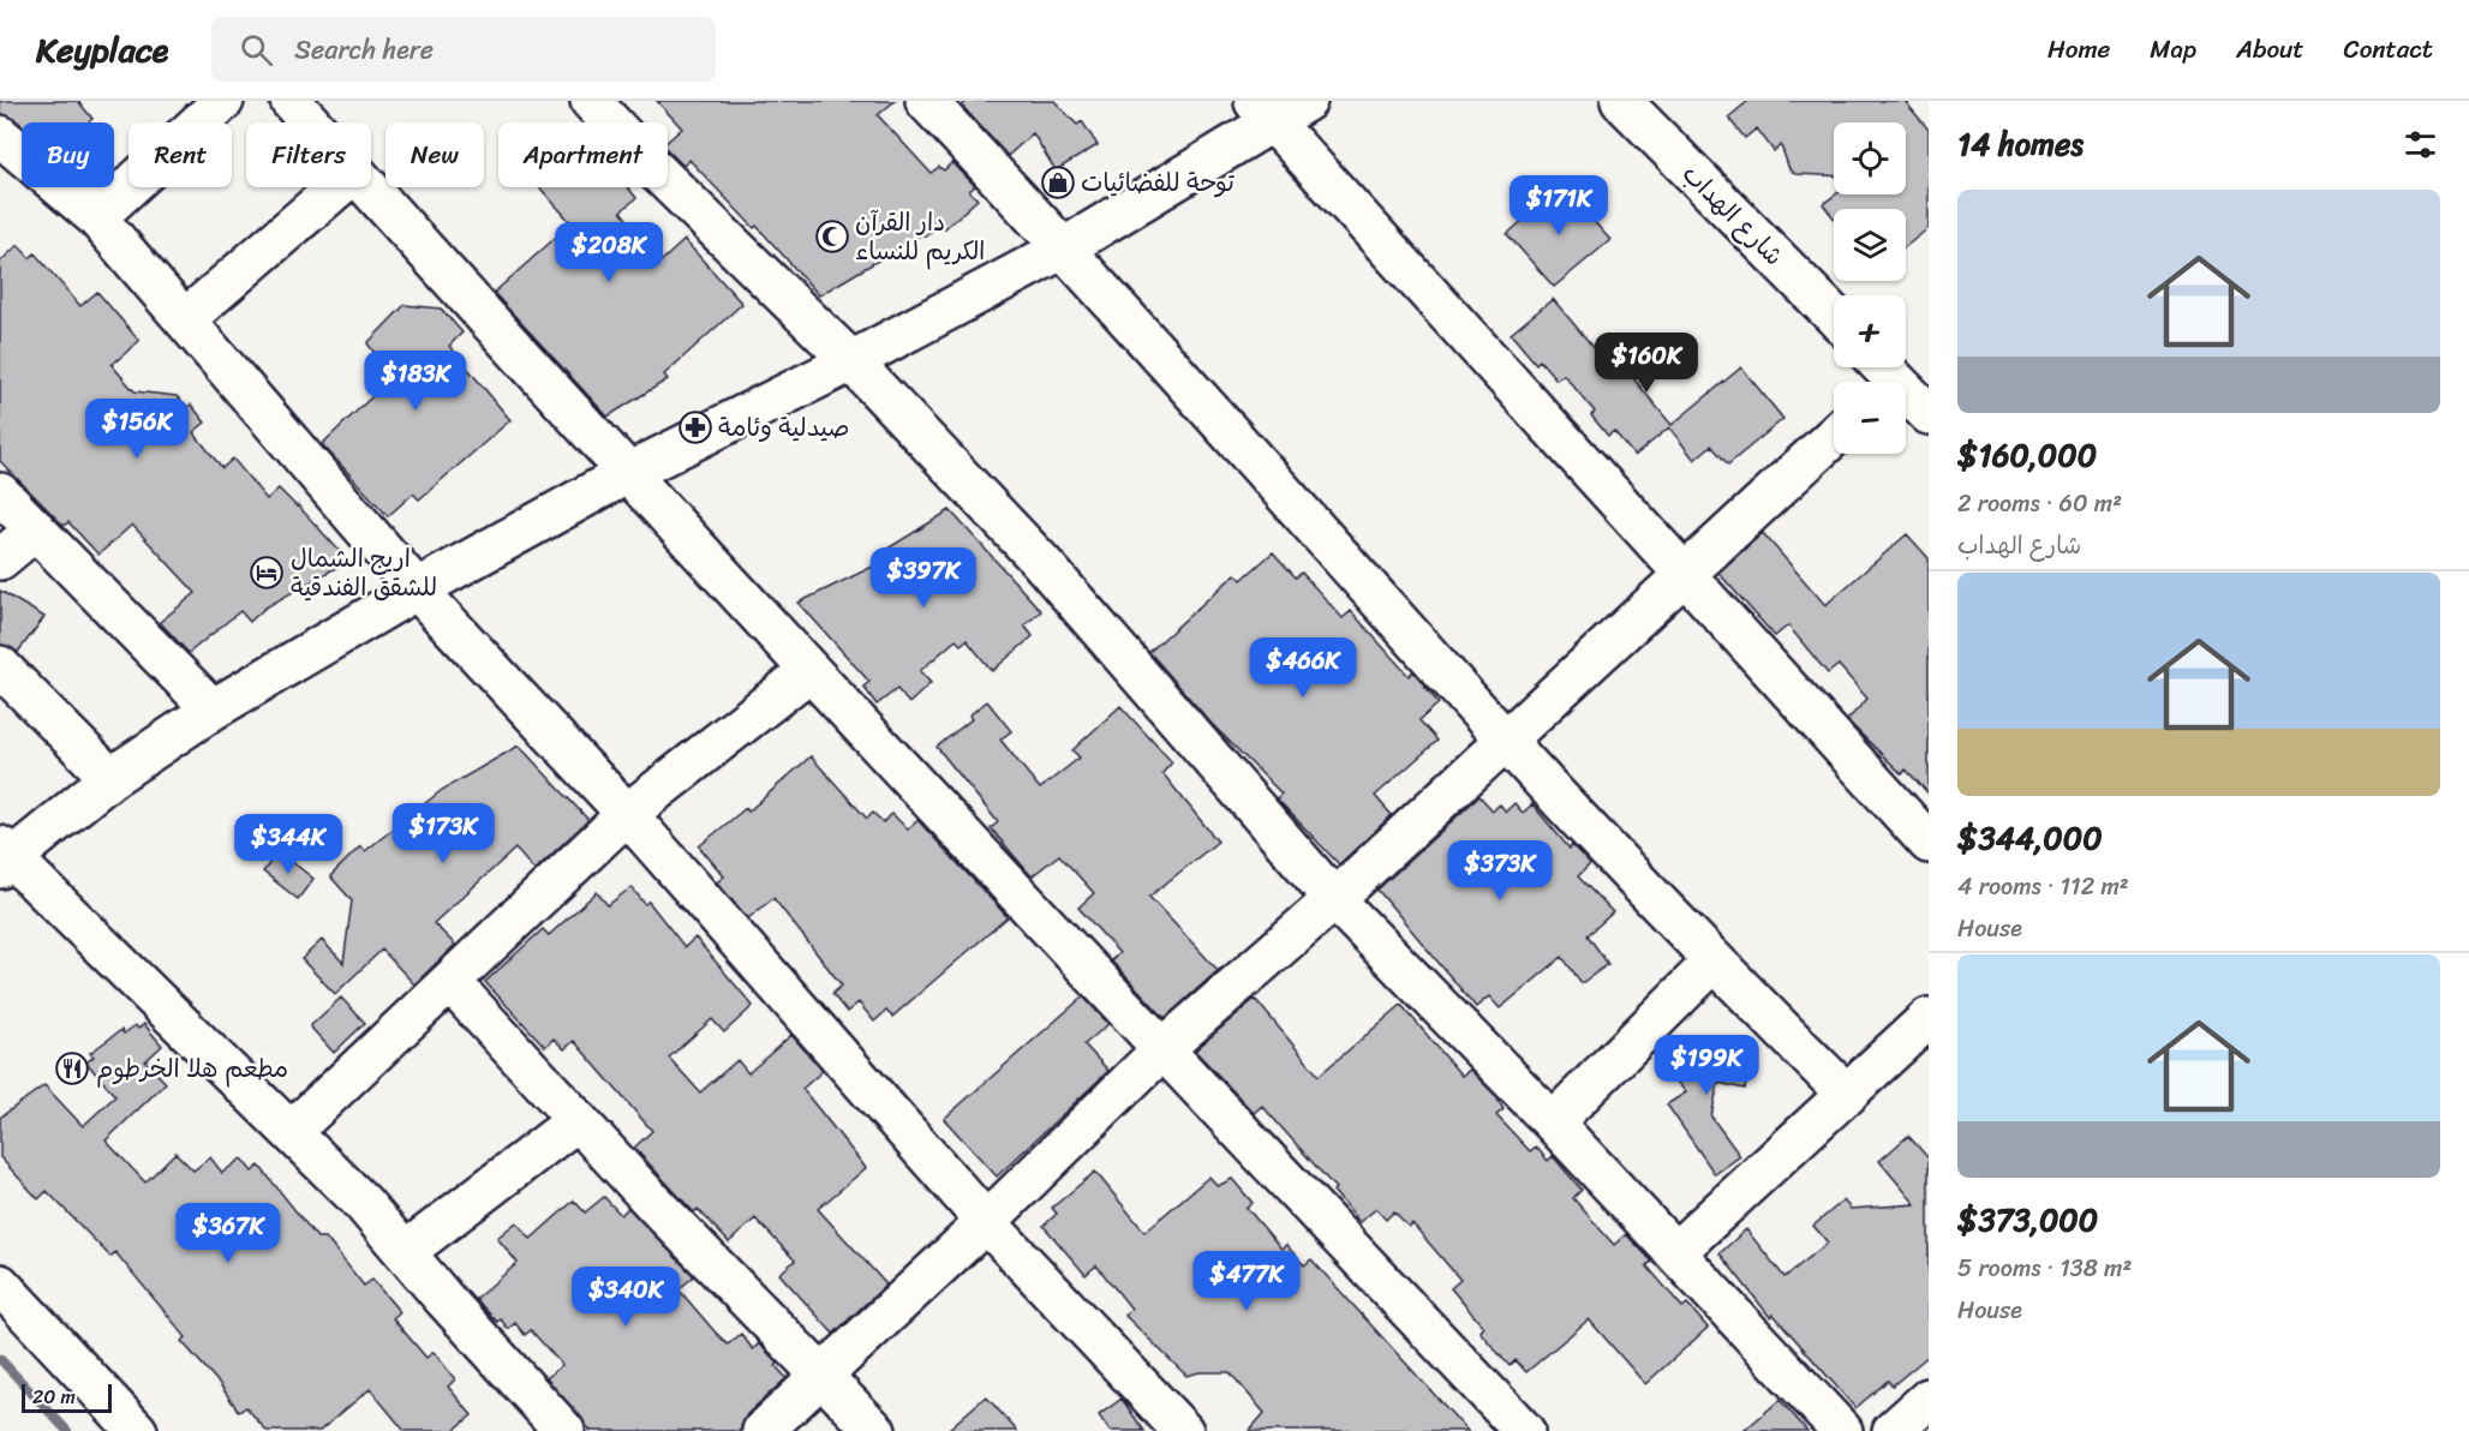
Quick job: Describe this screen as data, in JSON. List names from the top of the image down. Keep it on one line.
{"streets":{"street":["شارع الهداب"]},"places":{"shop":["توحة للفضائيات"],"mosque":["دار القرآن الكريم للنساء"],"pharmacy":["صيدلية وئامة"],"hotel":["اريج الشمال للشقق الفندقية"],"restaurant":["مطعم هلا الخرطوم"]},"scale_bar":"20 m","page":{"header":"Keyplace","search":"Search here","nav":["Home","Map","About","Contact"],"heading":"14 homes","map_buttons":["+","−"],"chip":["Buy","Rent","Filters","New","Apartment"],"price":["$171K","$208K","$160K","$183K","$156K","$397K","$466K","$173K","$344K","$373K","$199K","$367K","$477K","$340K"],"list":[{"name":"$160,000","note":"2 rooms · 60 m² · شارع الهداب"},{"name":"$344,000","note":"4 rooms · 112 m² · House"},{"name":"$373,000","note":"5 rooms · 138 m² · House"}],"scale":"20 m"}}
